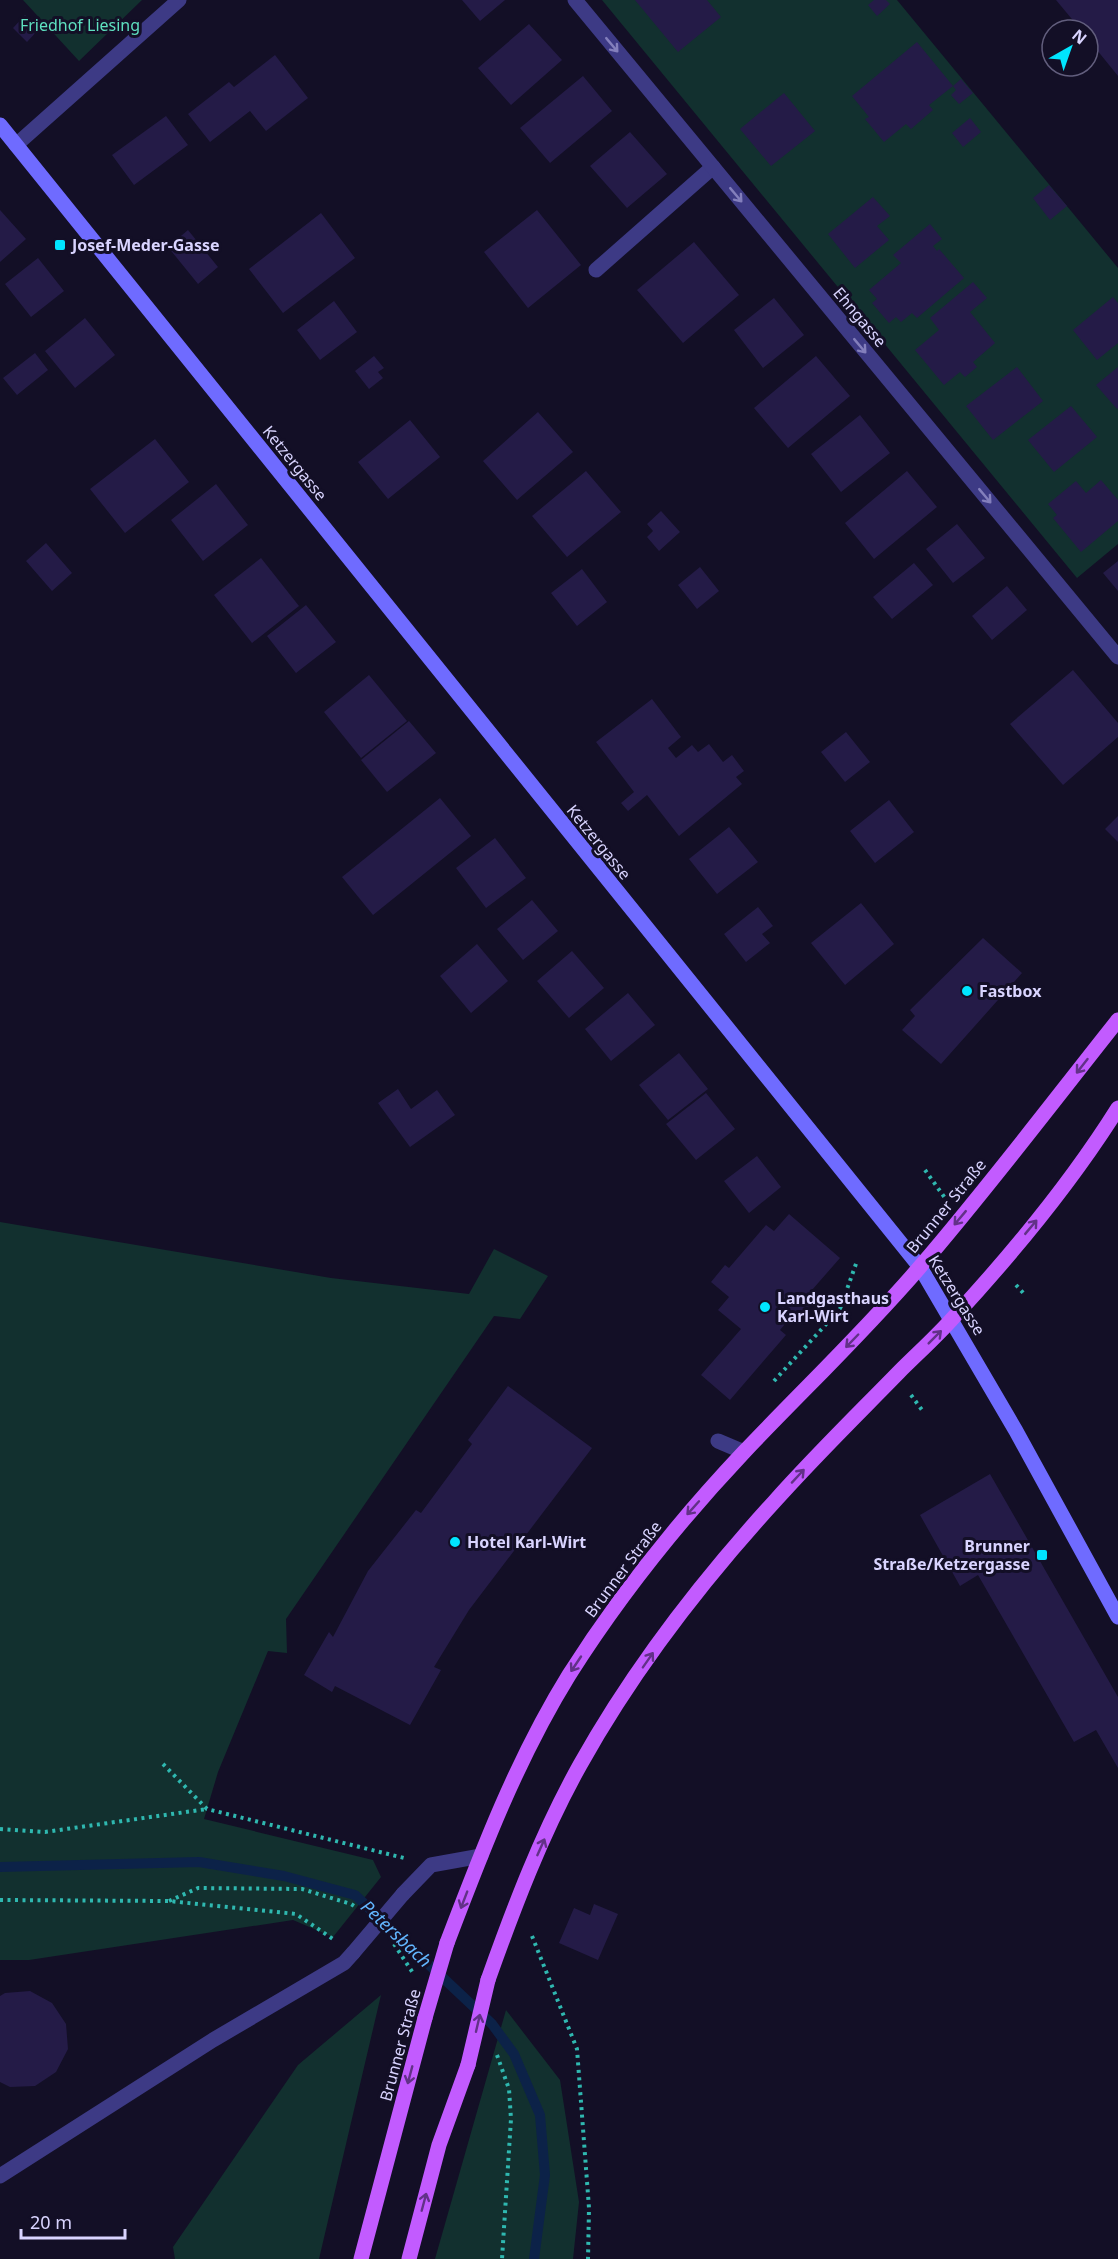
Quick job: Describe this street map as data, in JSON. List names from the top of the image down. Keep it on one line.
{"streets":{"main road":["Ketzergasse","Brunner Straße"],"street":["Ehngasse"]},"crossings":[["Ketzergasse","Brunner Straße"]],"one_way":["Ehngasse"],"water":["Petersbach"],"parks":["Friedhof Liesing"],"places":{"transit":["Josef-Meder-Gasse","Brunner Straße/Ketzergasse"],"other":["Fastbox","Landgasthaus Karl-Wirt","Hotel Karl-Wirt"]},"scale_bar":"20 m","north":"top right"}
